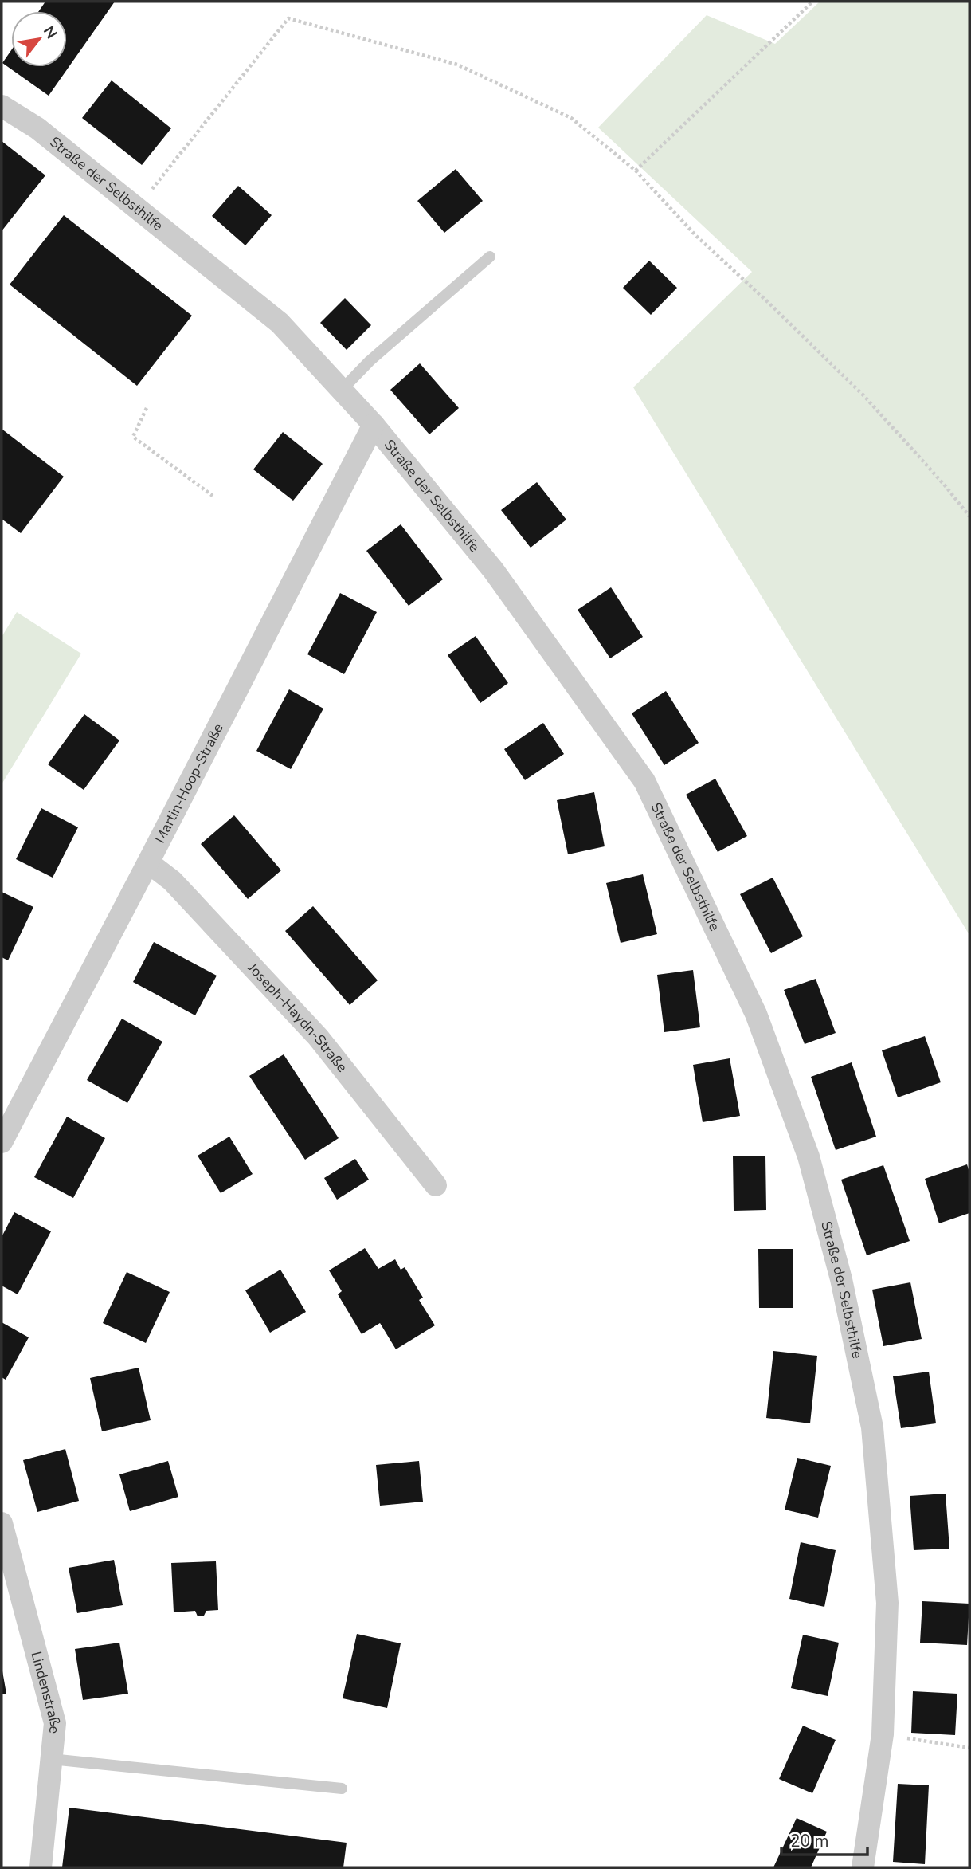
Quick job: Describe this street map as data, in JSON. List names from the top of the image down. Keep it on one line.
{"streets":{"street":["Straße der Selbsthilfe","Martin-Hoop-Straße","Joseph-Haydn-Straße","Lindenstraße"]},"crossings":[["Straße der Selbsthilfe","Martin-Hoop-Straße"],["Martin-Hoop-Straße","Joseph-Haydn-Straße"]],"scale_bar":"20 m","north":"top right"}
